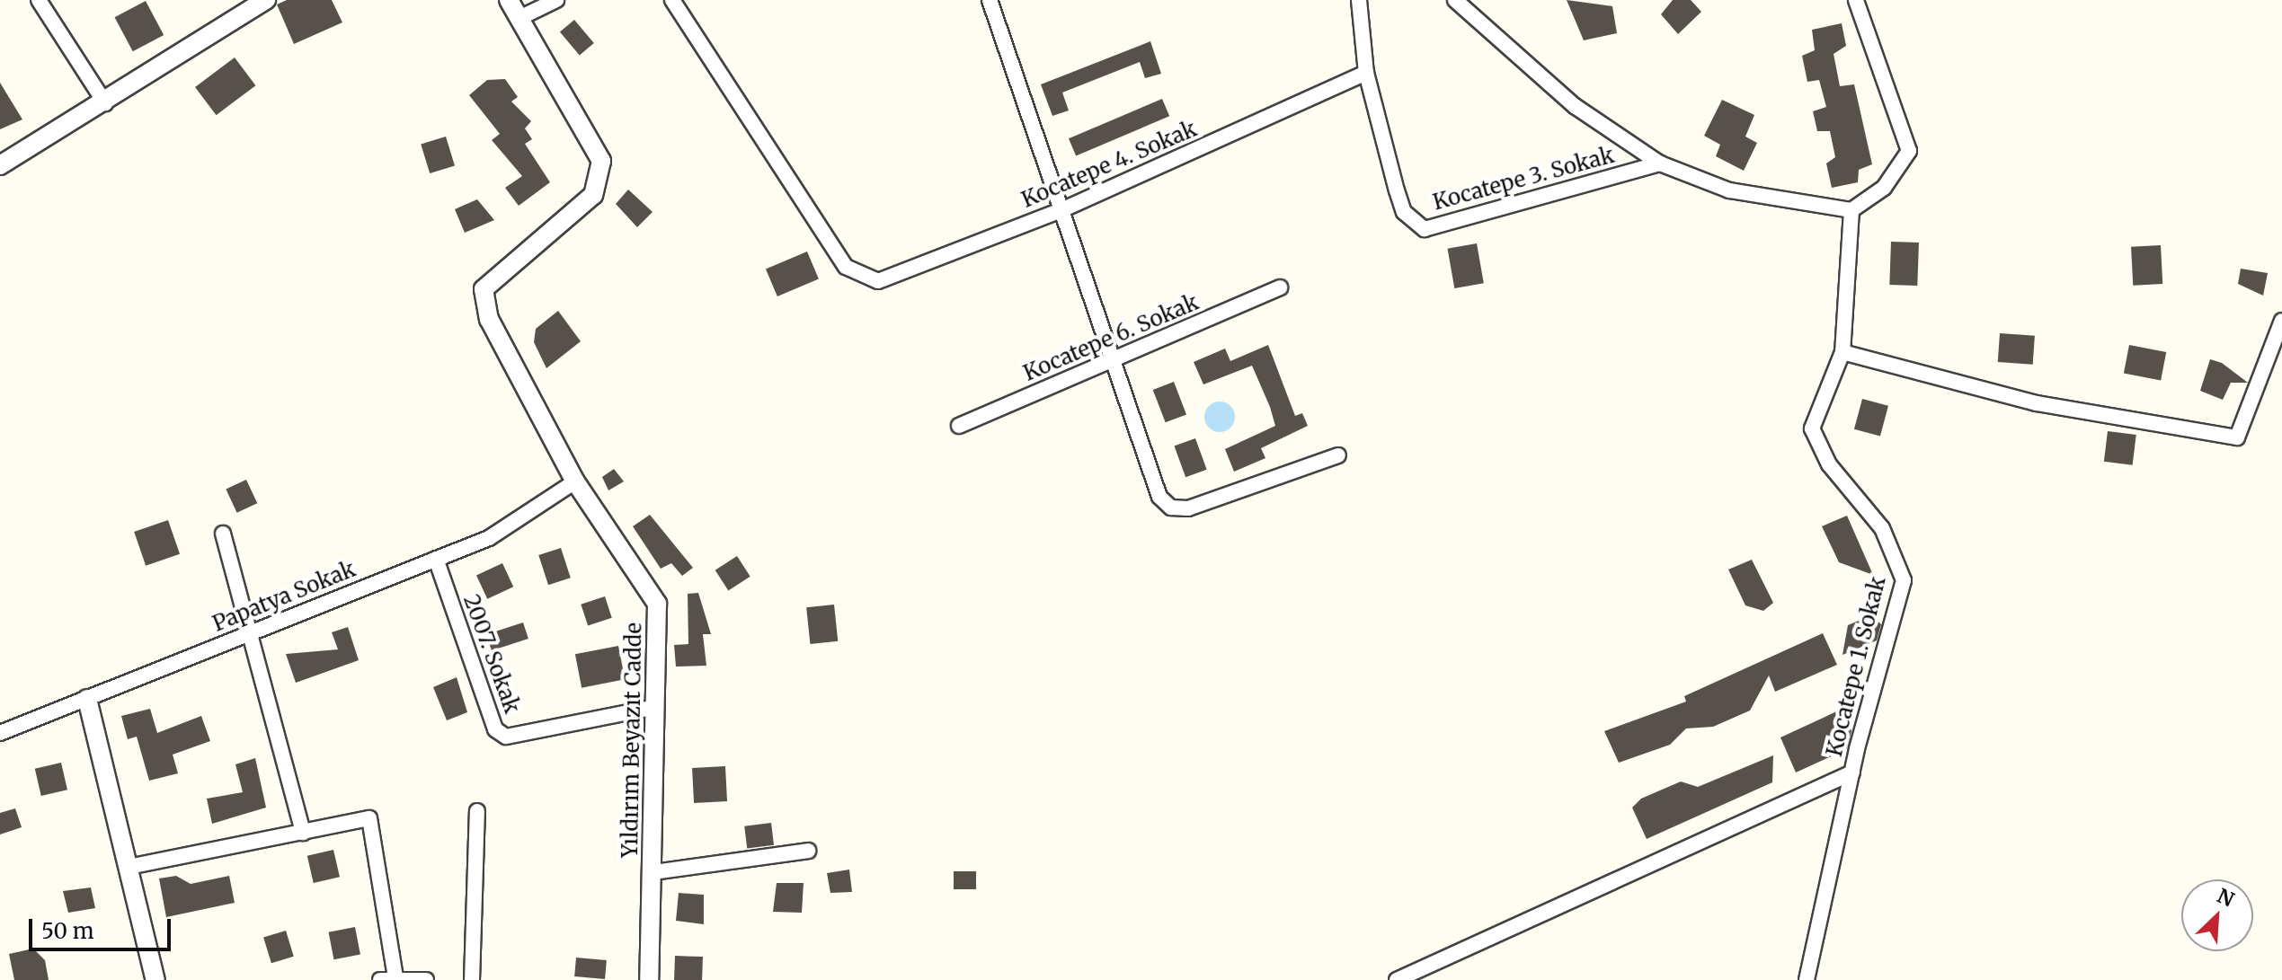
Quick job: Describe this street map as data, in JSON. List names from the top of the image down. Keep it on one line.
{"streets":{"street":["Kocatepe 4. Sokak","Kocatepe 3. Sokak","Kocatepe 6. Sokak","Papatya Sokak","2007. Sokak","Kocatepe 1. Sokak","Yıldırım Beyazıt Cadde"]},"crossings":[["Kocatepe 4. Sokak","Kocatepe 3. Sokak"],["Papatya Sokak","2007. Sokak"],["Papatya Sokak","Yıldırım Beyazıt Cadde"],["2007. Sokak","Yıldırım Beyazıt Cadde"]],"scale_bar":"50 m","north":"top right"}
